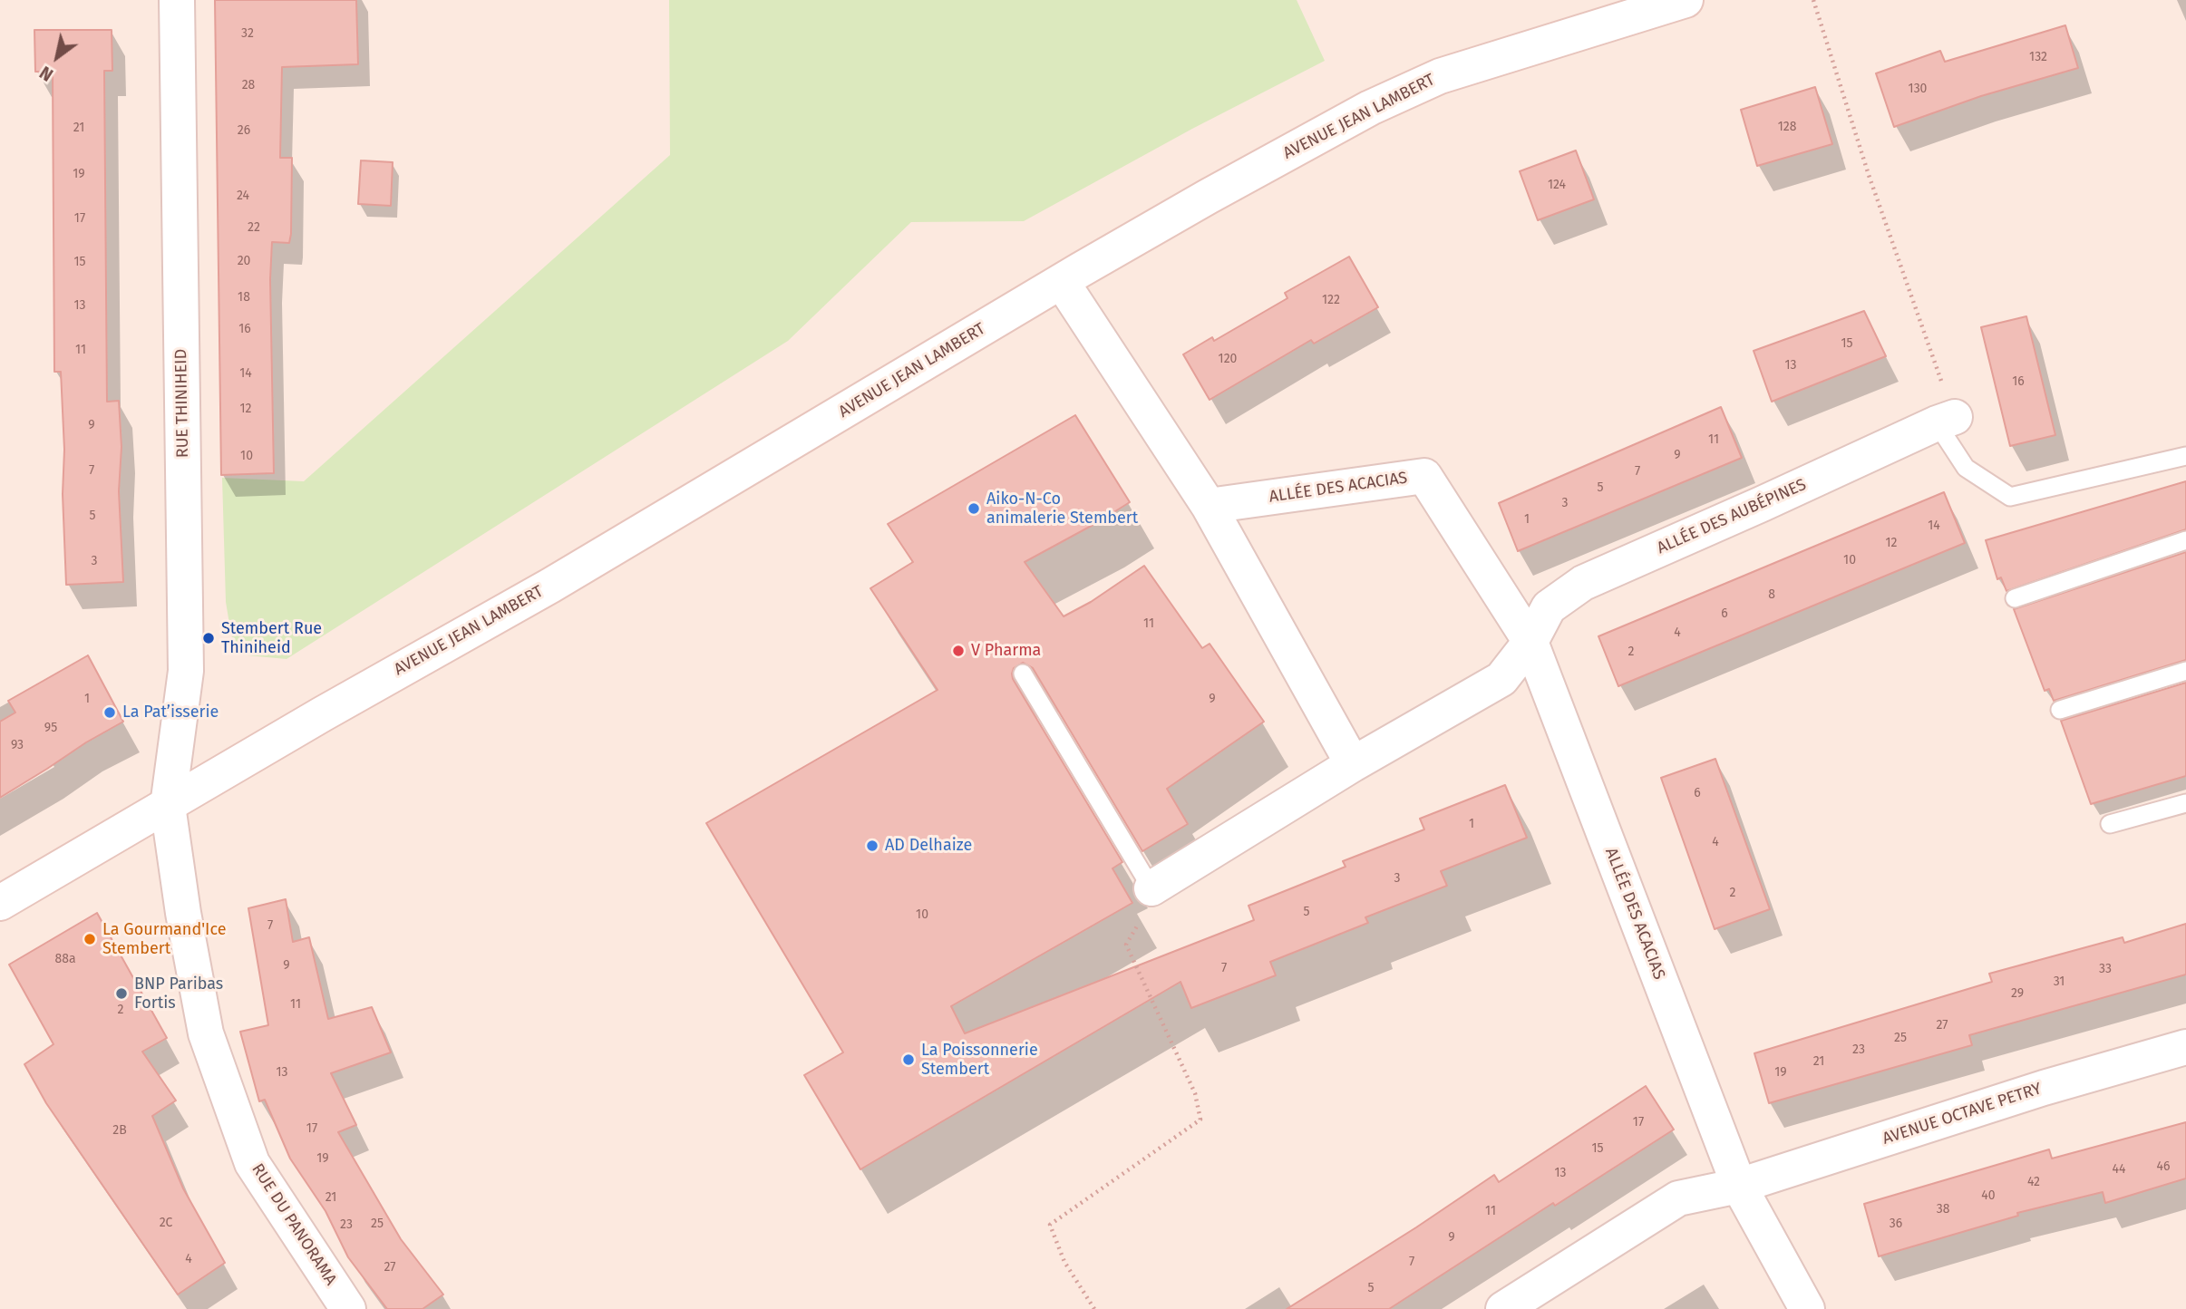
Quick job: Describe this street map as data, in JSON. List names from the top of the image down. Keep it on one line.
{"streets":{"street":["AVENUE JEAN LAMBERT","RUE THINIHEID","ALLÉE DES ACACIAS","ALLÉE DES AUBÉPINES","AVENUE OCTAVE PETRY","RUE DU PANORAMA"]},"crossings":[["AVENUE JEAN LAMBERT","RUE THINIHEID"],["AVENUE JEAN LAMBERT","RUE DU PANORAMA"],["RUE THINIHEID","RUE DU PANORAMA"],["ALLÉE DES ACACIAS","ALLÉE DES AUBÉPINES"],["ALLÉE DES ACACIAS","AVENUE OCTAVE PETRY"]],"places":["Aiko-N-Co animalerie Stembert","Stembert Rue Thiniheid","V Pharma","La Pat’isserie","AD Delhaize","La Gourmand'Ice Stembert","BNP Paribas Fortis","La Poissonnerie Stembert"],"house_numbers":["32","132","28","130","128","21","26","19","124","24","17","22","20","15","18","122","13","16","15","11","120","13","14","16","12","9","11","9","10","7","7","5","3","5","1","14","12","10","3","8","6","11","4","2","1","9","95","93","6","1","4","3","2","5","10","7","88a","9","7","33","31","29","11","2","27","25","23","21","13","19","17","17","2B","15","19","46","44","13","42","40","21","38","11","2C","25","36","23","9","4","7","27","5"],"north":"bottom left"}
